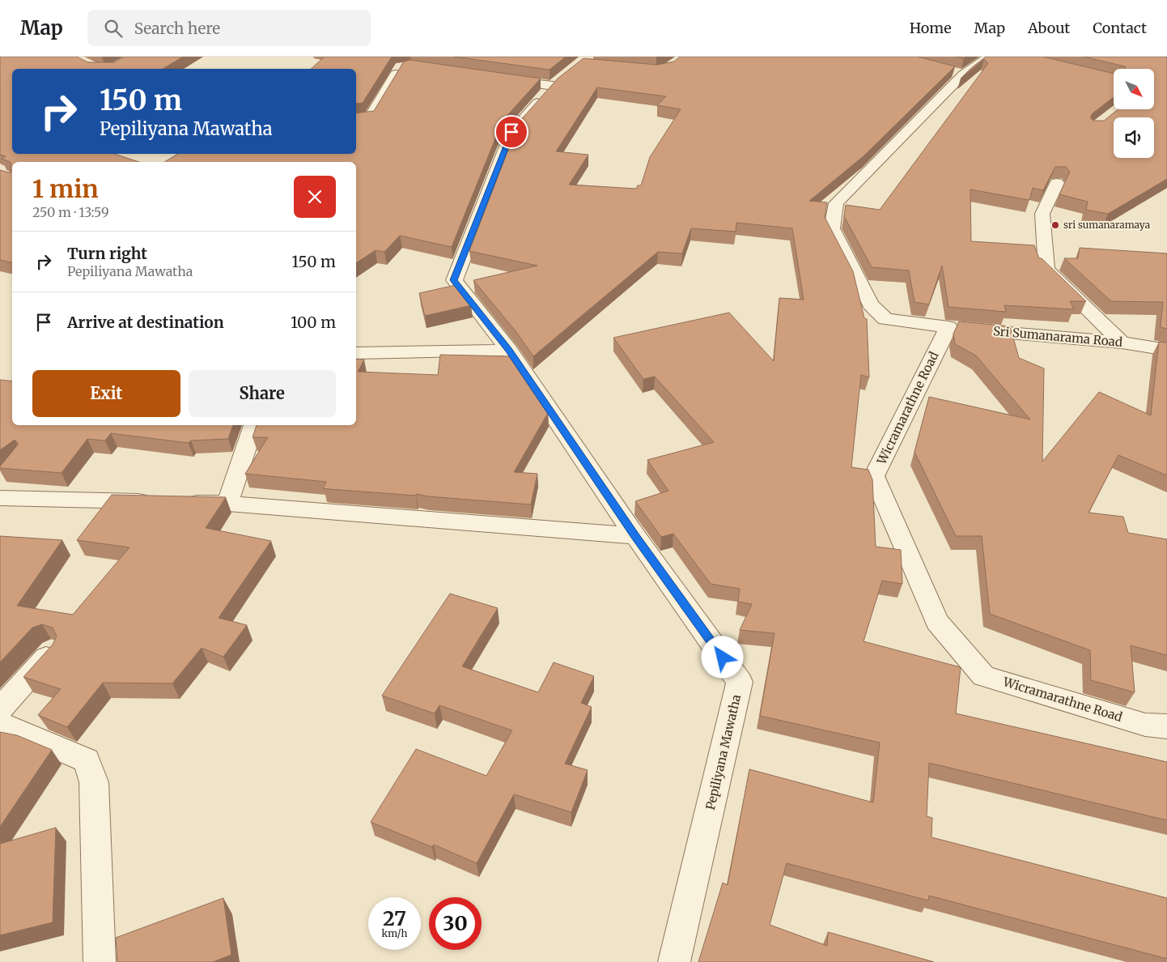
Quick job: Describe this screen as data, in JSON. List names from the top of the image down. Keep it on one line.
{"streets":{"street":["Sri Sumanarama Road","Wicramarathne Road","Pepiliyana Mawatha"]},"crossings":[["Sri Sumanarama Road","Wicramarathne Road"]],"places":["sri sumanaramaya"],"north":"bottom right","page":{"header":"Map","search":"Search here","nav":["Home","Map","About","Contact"],"turn":["150 m","Pepiliyana Mawatha"],"heading":["1 min","250 m · 13:59"],"list":[{"name":"Turn right","note":"Pepiliyana Mawatha","value":"150 m"},{"name":"Arrive at destination","value":"100 m"}],"buttons":["Exit","Share"],"speed":"27 km/h","limit":"30"}}
